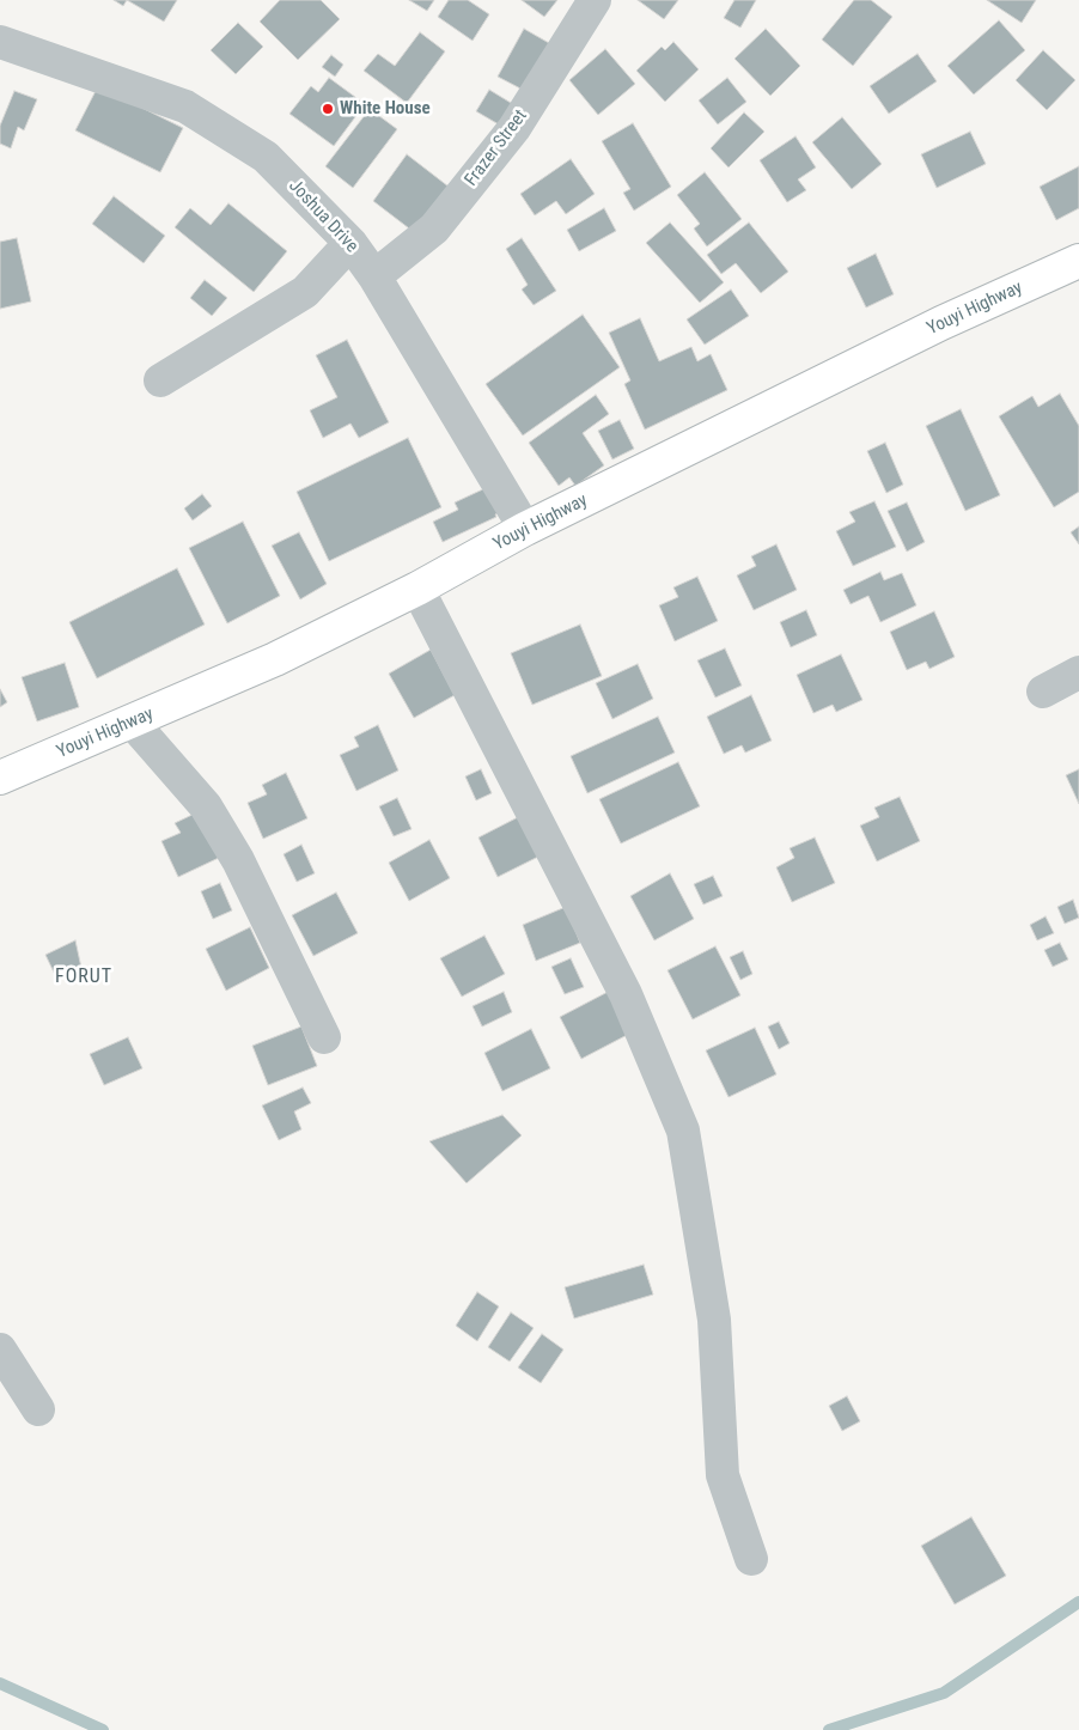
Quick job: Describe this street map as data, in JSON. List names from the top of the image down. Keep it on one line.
{"streets":{"main road":["Youyi Highway"],"street":["Frazer Street","Joshua Drive"]},"crossings":[["Frazer Street","Joshua Drive"],["Joshua Drive","Youyi Highway"]],"districts":["FORUT"],"places":["White House"]}
